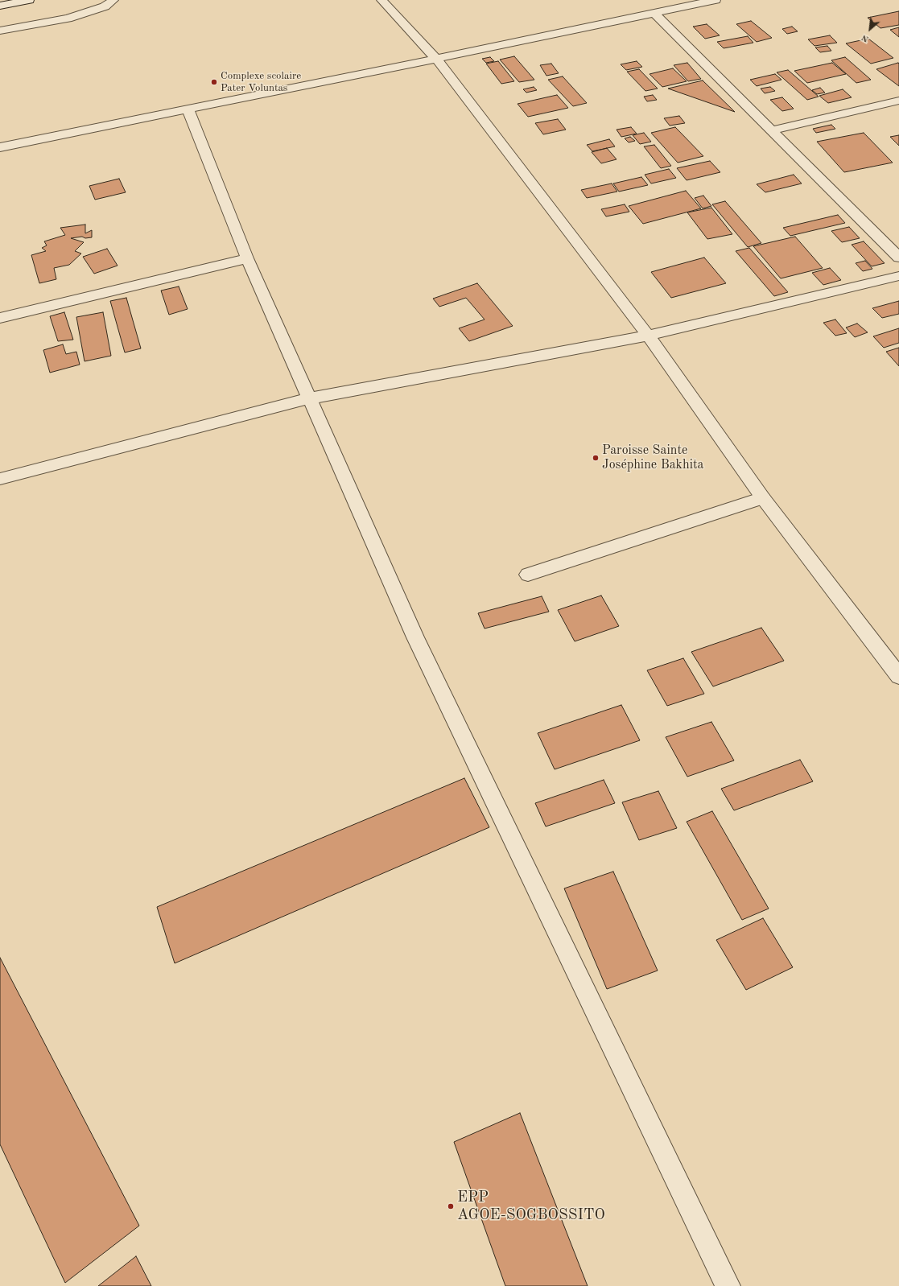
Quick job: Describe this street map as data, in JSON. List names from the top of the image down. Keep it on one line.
{"places":["Complexe scolaire Pater Voluntas","Paroisse Sainte Joséphine Bakhita","EPP AGOE-SOGBOSSITO"],"north":"bottom left"}
